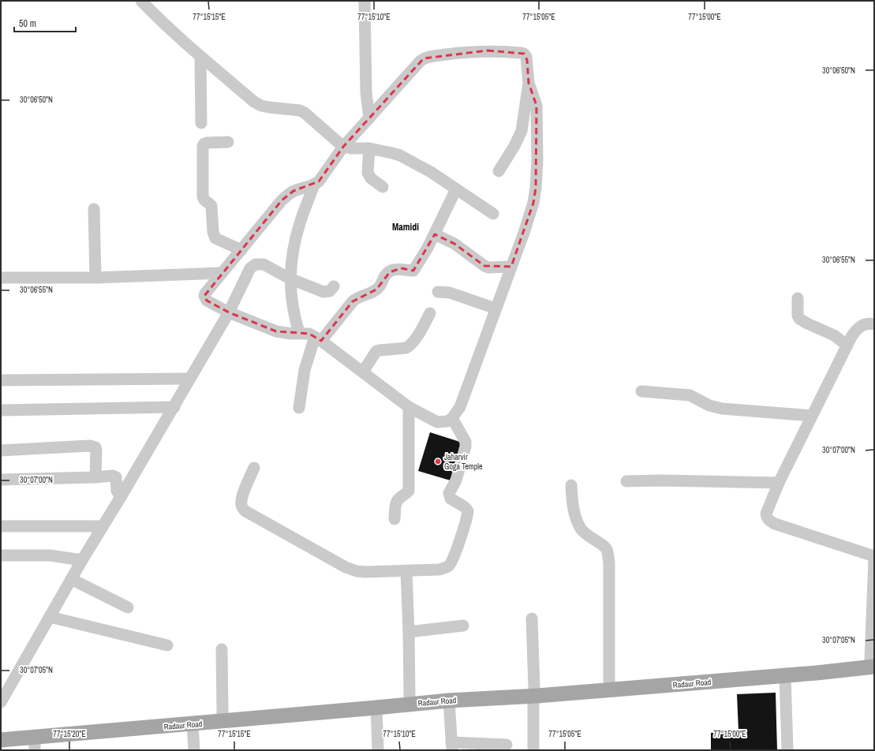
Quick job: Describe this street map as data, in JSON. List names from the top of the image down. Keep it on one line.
{"streets":{"main road":["Radaur Road"]},"districts":["Mamidi"],"places":["Jaharvir Goga Temple"],"scale_bar":"50 m","coordinates":["77°15'15\"E","77°15'10\"E","77°15'05\"E","77°15'00\"E","30°06'50\"N","30°06'55\"N","30°07'00\"N","30°07'05\"N","77°15'20\"E"]}
